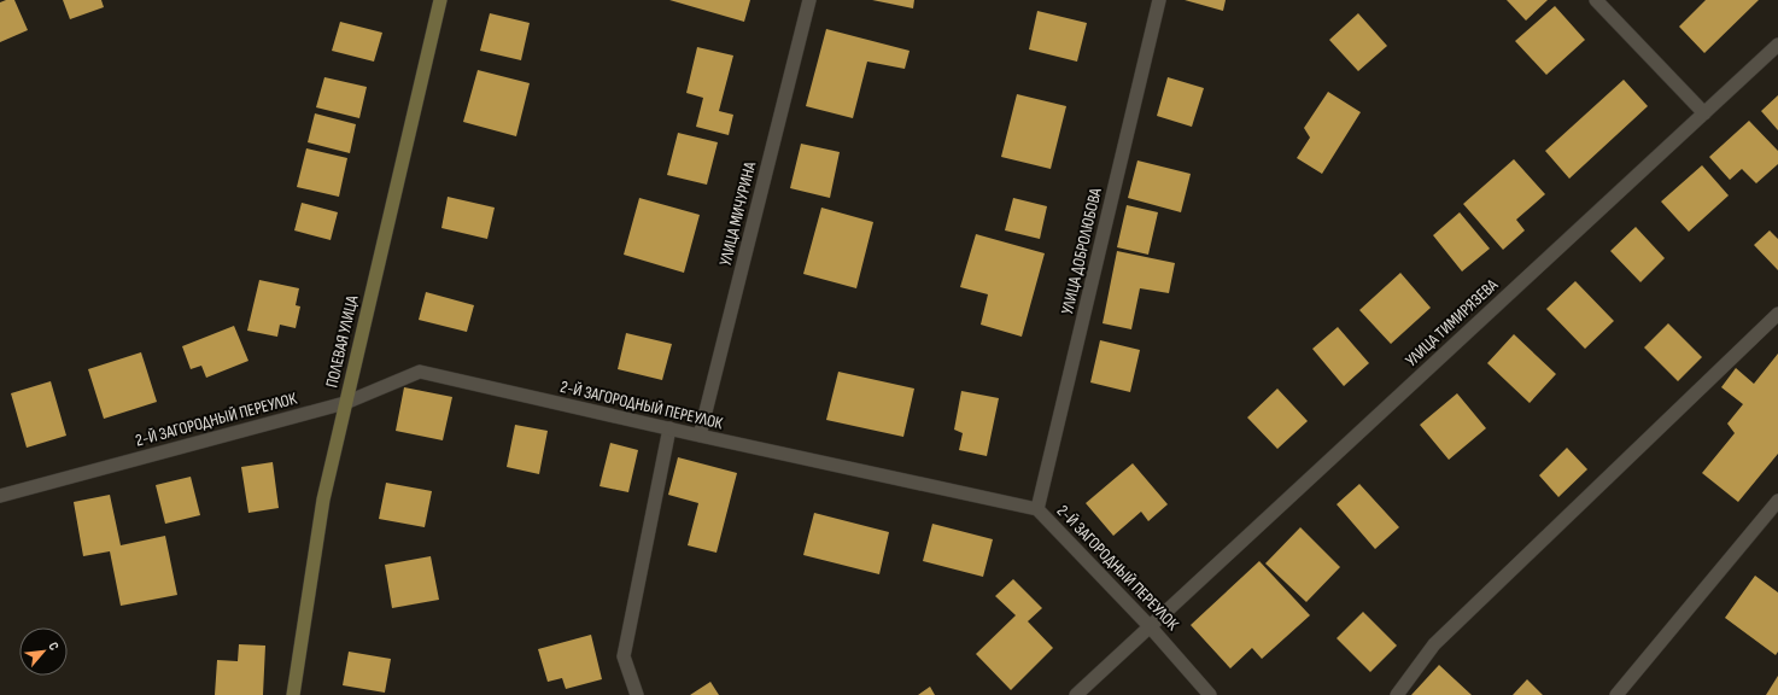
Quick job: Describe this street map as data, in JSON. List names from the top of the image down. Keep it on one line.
{"streets":{"main road":["ПОЛЕВАЯ УЛИЦА"],"street":["УЛИЦА МИЧУРИНА","УЛИЦА ДОБРОЛЮБОВА","УЛИЦА ТИМИРЯЗЕВА","2-Й ЗАГОРОДНЫЙ ПЕРЕУЛОК"]},"crossings":[["УЛИЦА МИЧУРИНА","2-Й ЗАГОРОДНЫЙ ПЕРЕУЛОК"],["УЛИЦА ДОБРОЛЮБОВА","2-Й ЗАГОРОДНЫЙ ПЕРЕУЛОК"],["УЛИЦА ТИМИРЯЗЕВА","2-Й ЗАГОРОДНЫЙ ПЕРЕУЛОК"],["ПОЛЕВАЯ УЛИЦА","2-Й ЗАГОРОДНЫЙ ПЕРЕУЛОК"]],"north":"top right"}
